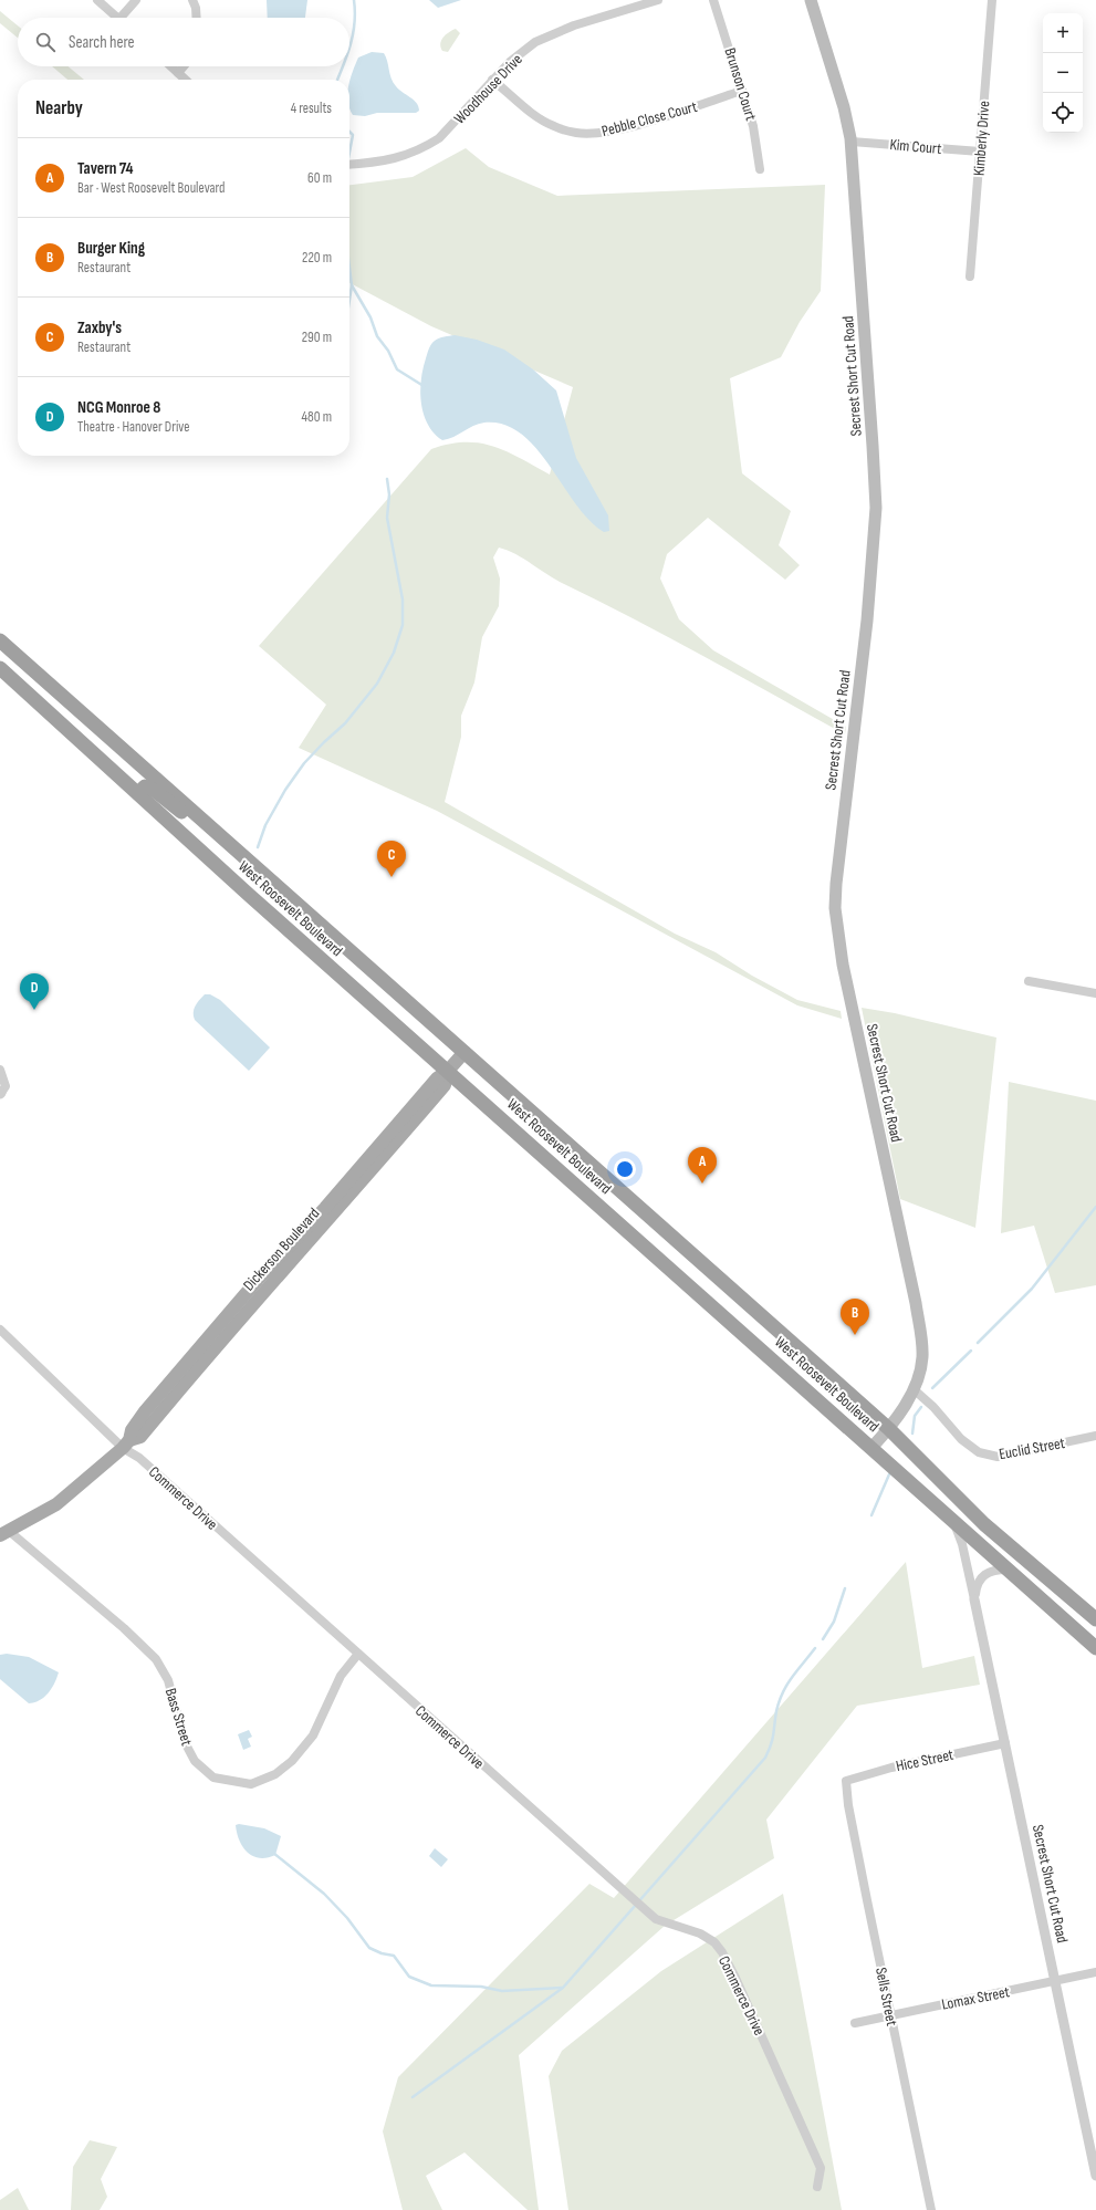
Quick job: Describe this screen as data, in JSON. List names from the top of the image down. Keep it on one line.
{"streets":{"highway":["West Roosevelt Boulevard"],"main road":["Secrest Short Cut Road","Dickerson Boulevard"],"street":["Brunson Court","Woodhouse Drive","Pebble Close Court","Kimberly Drive","Kim Court","Euclid Street","Commerce Drive","Bass Street","Hice Street","Sells Street","Lomax Street"]},"crossings":[["Brunson Court","Pebble Close Court"],["Woodhouse Drive","Pebble Close Court"],["Kimberly Drive","Kim Court"],["Kim Court","Secrest Short Cut Road"],["Secrest Short Cut Road","West Roosevelt Boulevard"],["Secrest Short Cut Road","Euclid Street"],["Secrest Short Cut Road","Hice Street"],["Secrest Short Cut Road","Lomax Street"],["West Roosevelt Boulevard","Dickerson Boulevard"],["Dickerson Boulevard","Commerce Drive"],["Dickerson Boulevard","Bass Street"],["Commerce Drive","Bass Street"],["Hice Street","Sells Street"],["Sells Street","Lomax Street"]],"page":{"map_buttons":["+","−"],"search":"Search here","heading":["Nearby","4 results"],"list":[{"mark":"A","name":"Tavern 74","note":"Bar · West Roosevelt Boulevard","value":"60 m"},{"mark":"B","name":"Burger King","note":"Restaurant","value":"220 m"},{"mark":"C","name":"Zaxby's","note":"Restaurant","value":"290 m"},{"mark":"D","name":"NCG Monroe 8","note":"Theatre · Hanover Drive","value":"480 m"}],"pins":["C","D","A","B"]}}
